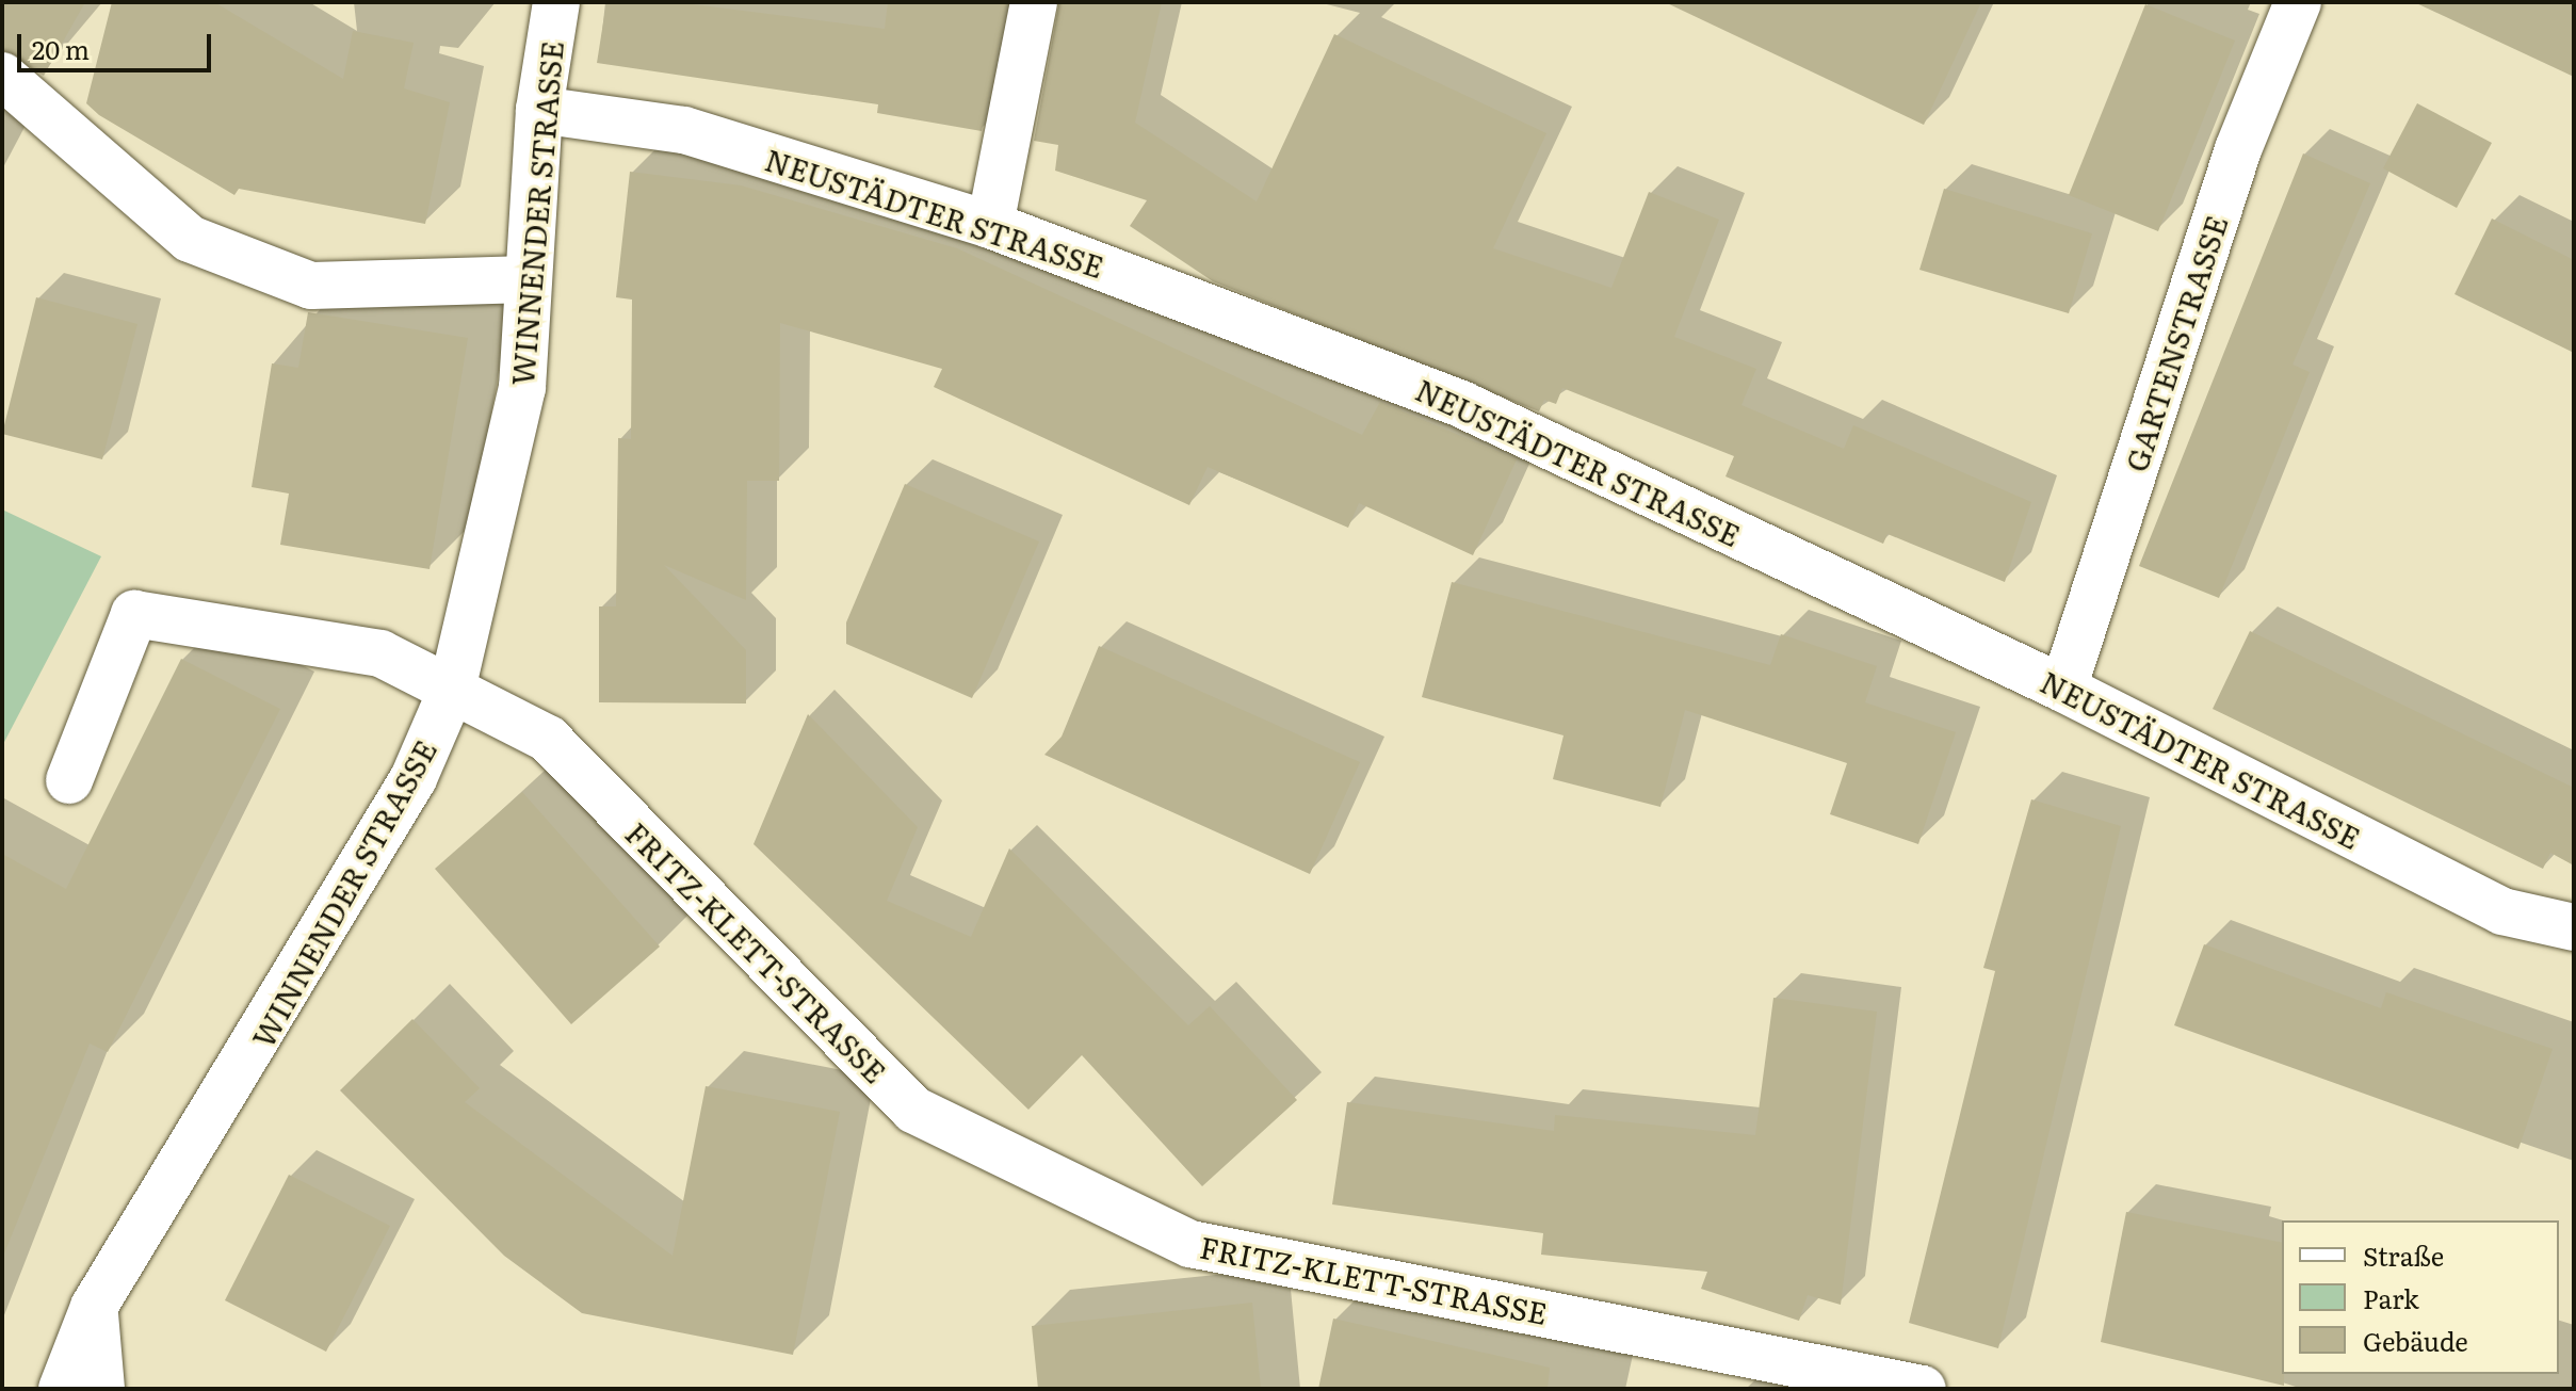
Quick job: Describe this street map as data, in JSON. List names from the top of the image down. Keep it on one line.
{"streets":{"street":["NEUSTÄDTER STRASSE","WINNENDER STRASSE","GARTENSTRASSE","FRITZ-KLETT-STRASSE"]},"crossings":[["NEUSTÄDTER STRASSE","WINNENDER STRASSE"],["NEUSTÄDTER STRASSE","GARTENSTRASSE"],["WINNENDER STRASSE","FRITZ-KLETT-STRASSE"]],"legend":["Straße","Park","Gebäude"],"scale_bar":"20 m"}
